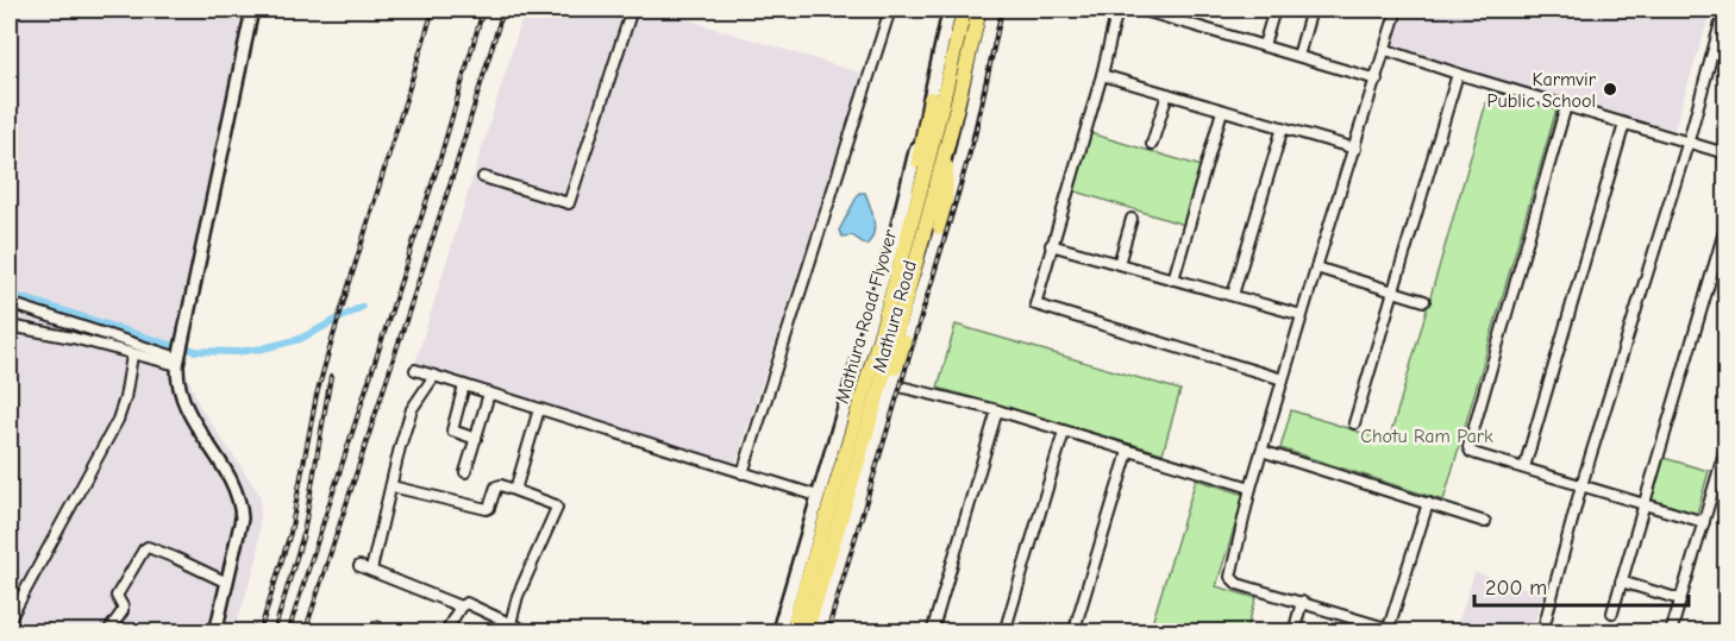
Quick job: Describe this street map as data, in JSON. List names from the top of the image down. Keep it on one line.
{"streets":{"highway":["Mathura Road Flyover","Mathura Road"]},"crossings":[["Mathura Road Flyover","Mathura Road"]],"parks":["Chotu Ram Park"],"places":["Karmvir Public School"],"scale_bar":"200 m"}
